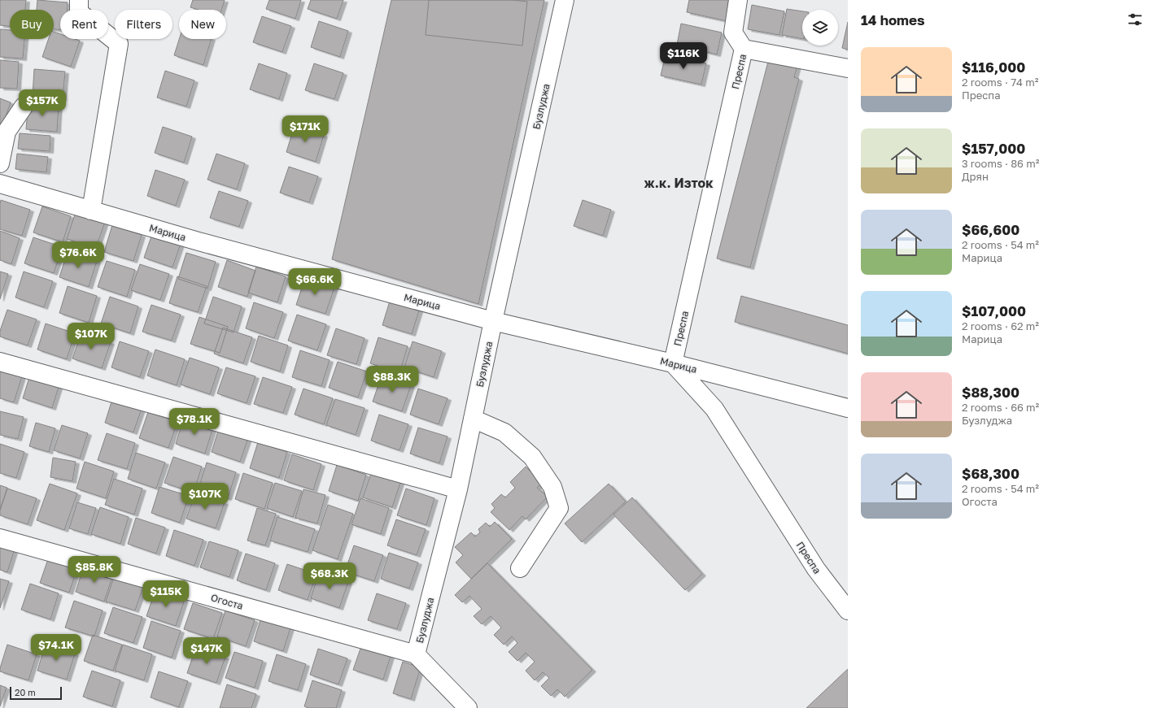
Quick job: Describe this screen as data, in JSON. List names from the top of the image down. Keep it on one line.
{"streets":{"street":["Преспа","Бузлуджа","Марица","Огоста"]},"crossings":[["Преспа","Марица"],["Бузлуджа","Марица"],["Бузлуджа","Огоста"]],"districts":["ж.к. Изток"],"scale_bar":"20 m","page":{"heading":"14 homes","chip":["Buy","Rent","Filters","New"],"list":[{"name":"$116,000","note":"2 rooms · 74 m² · Преспа"},{"name":"$157,000","note":"3 rooms · 86 m² · Дрян"},{"name":"$66,600","note":"2 rooms · 54 m² · Марица"},{"name":"$107,000","note":"2 rooms · 62 m² · Марица"},{"name":"$88,300","note":"2 rooms · 66 m² · Бузлуджа"},{"name":"$68,300","note":"2 rooms · 54 m² · Огоста"}],"price":["$116K","$157K","$171K","$76.6K","$66.6K","$107K","$88.3K","$78.1K","$107K","$85.8K","$68.3K","$115K","$74.1K","$147K"],"scale":"20 m"}}
